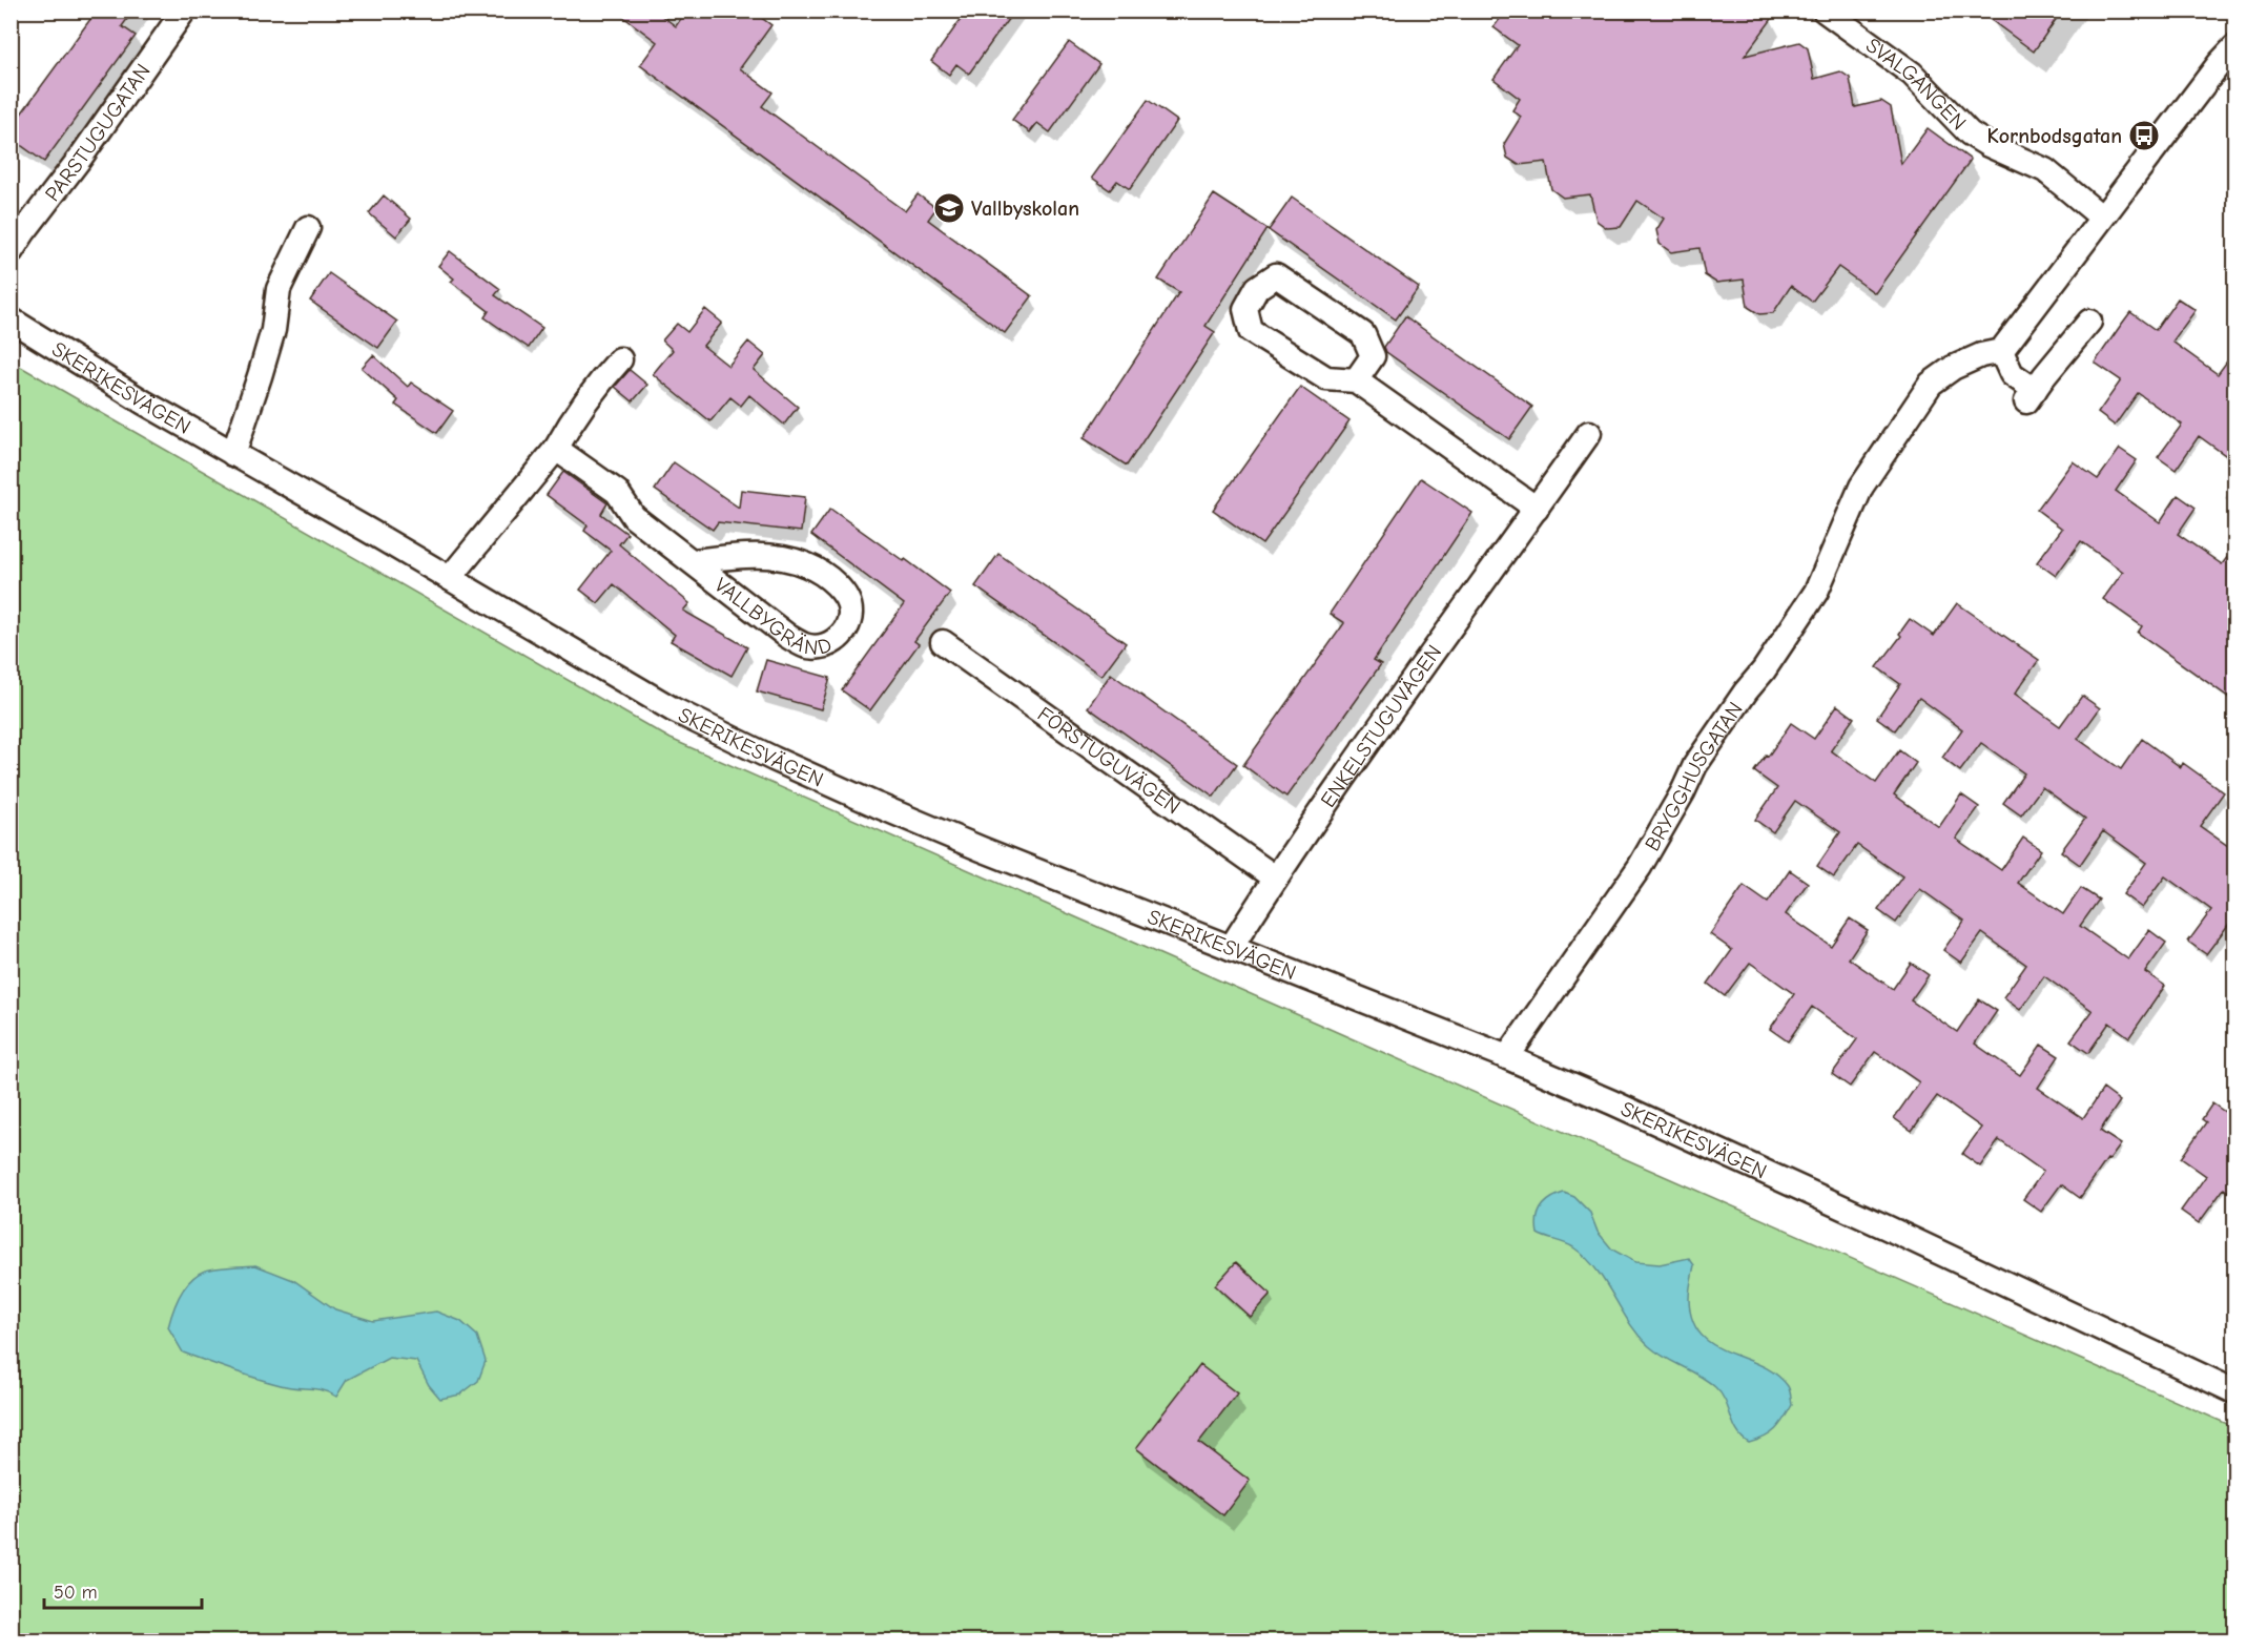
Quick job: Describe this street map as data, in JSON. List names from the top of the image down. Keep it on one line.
{"streets":{"street":["SVALGÅNGEN","PARSTUGUGATAN","SKERIKESVÄGEN","VALLBYGRÄND","ENKELSTUGUVÄGEN","FÖRSTUGUVÄGEN","BRYGGHUSGATAN"]},"crossings":[["SKERIKESVÄGEN","ENKELSTUGUVÄGEN"],["SKERIKESVÄGEN","BRYGGHUSGATAN"],["ENKELSTUGUVÄGEN","FÖRSTUGUVÄGEN"]],"places":{"bus stop":["Kornbodsgatan"],"school or university":["Vallbyskolan"]},"scale_bar":"50 m"}
